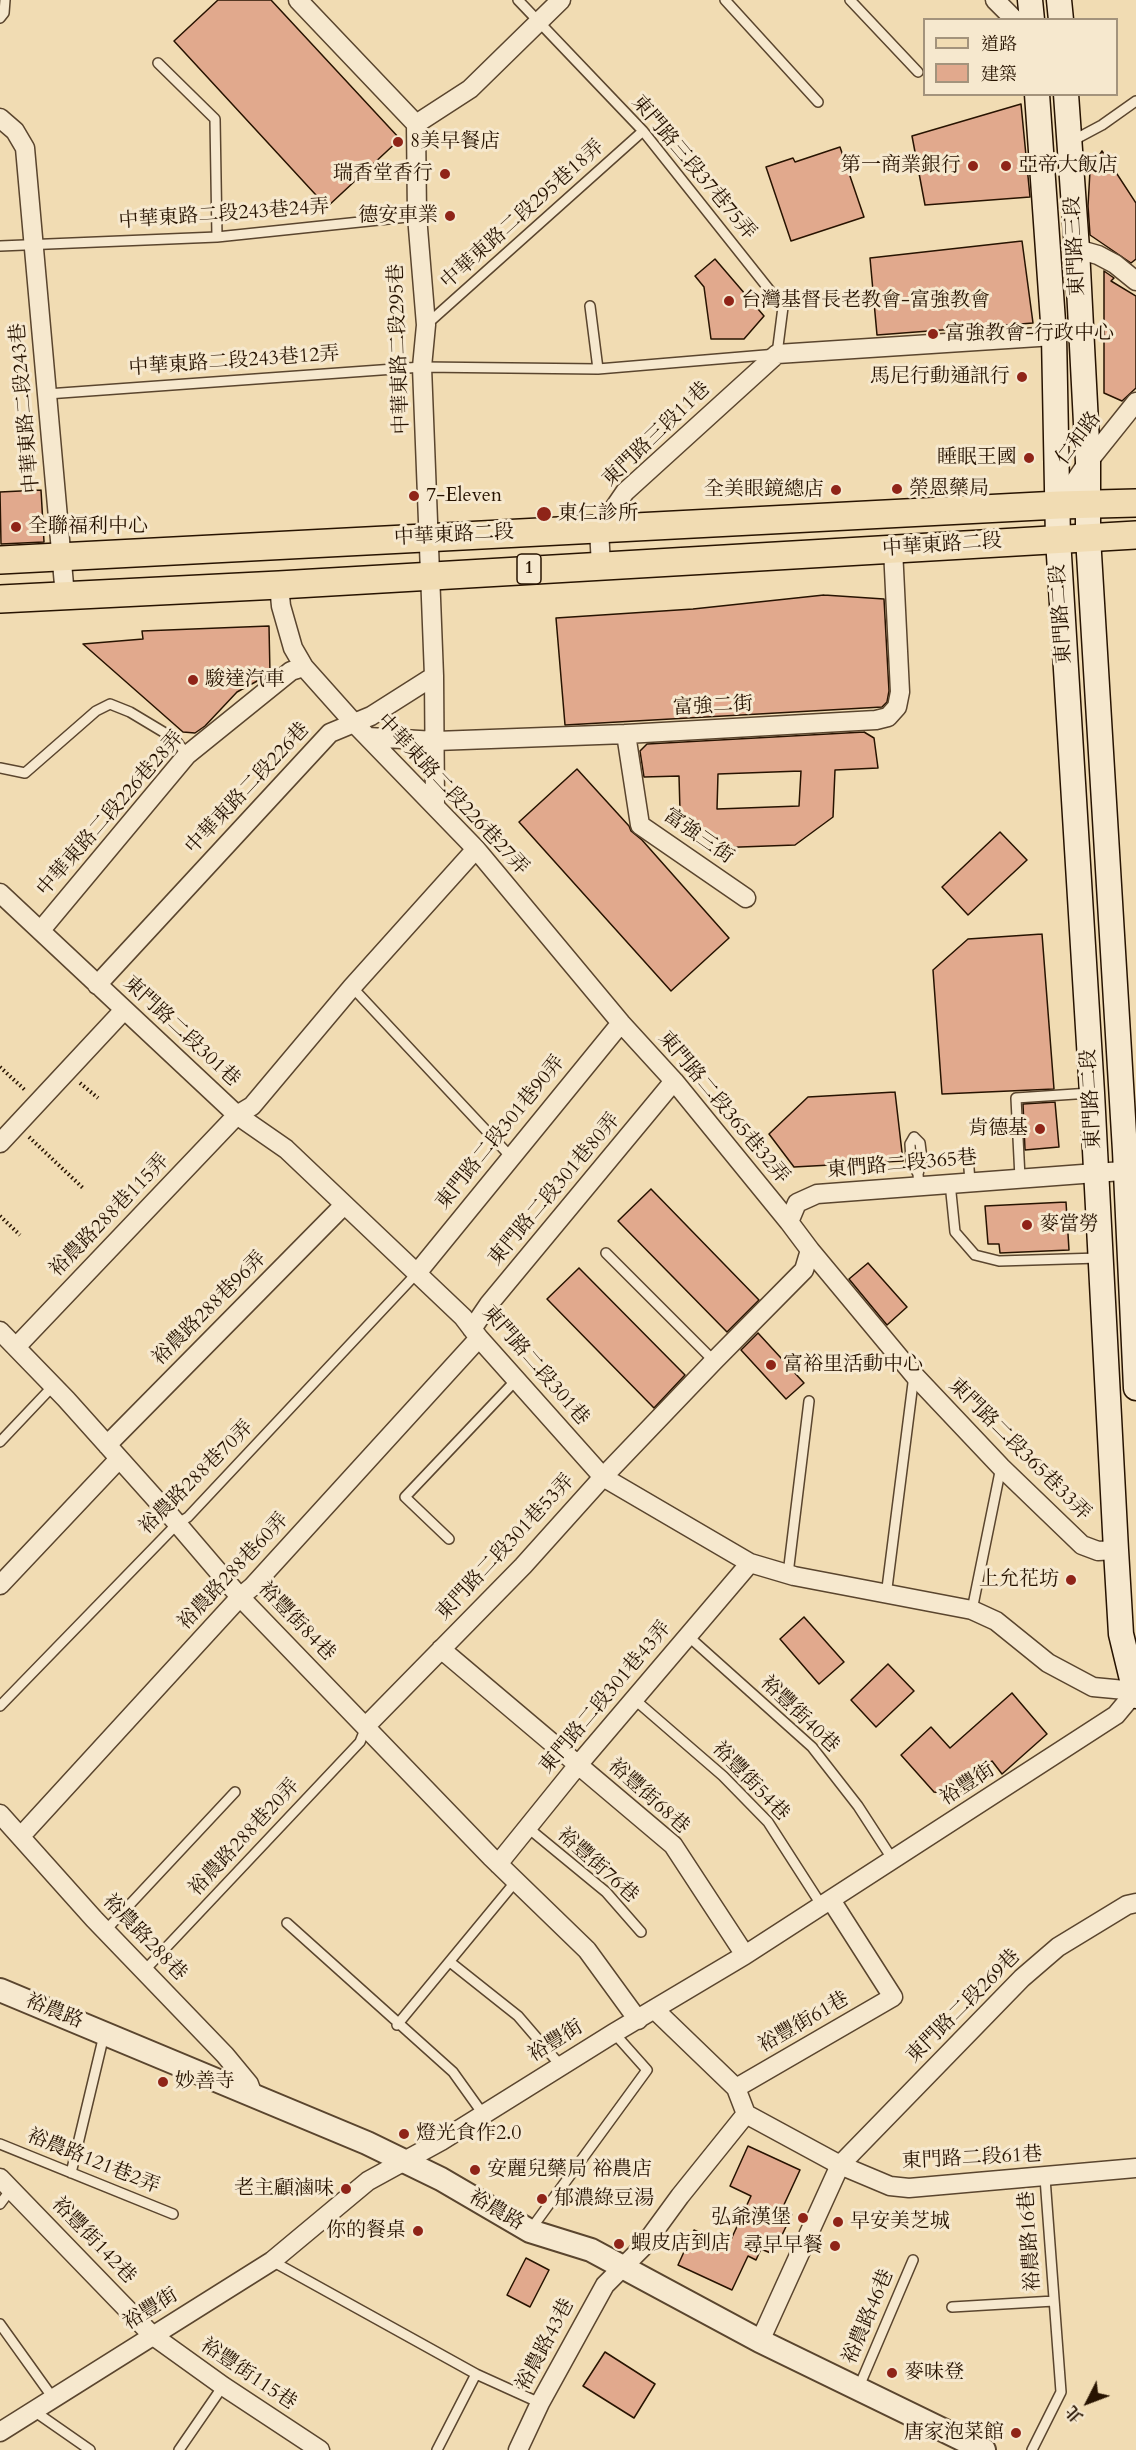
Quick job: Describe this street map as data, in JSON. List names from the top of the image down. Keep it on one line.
{"streets":{"main road":["東門路三段","中華東路二段","1","東門路二段"],"street":["中華東路二段295巷","中華東路二段243巷","東門路三段11巷","仁和路","富強二街","中華東路二段226巷","中華東路二段226巷27弄","中華東路二段226巷28弄","富強三街","東門路二段301巷","東門路二段365巷32弄","東門路二段301巷90弄","東們路二段365巷","東門路二段301巷80弄","裕農路288巷115弄","裕農路288巷96弄","東門路二段365巷33弄","東門路二段301巷53弄","裕農路288巷60弄","裕豐街84巷","東門路二段301巷43弄","裕豐街","裕豐街68巷","裕農路288巷","東門路二段269巷","裕農路","裕豐街61巷","東門路二段61巷","裕豐街142巷","裕農路43巷","裕豐街115巷"],"lane":["東門路三段37巷75弄","中華東路二段243巷24弄","中華東路二段295巷18弄","中華東路二段243巷12弄","裕農路288巷70弄","裕豐街40巷","裕豐街54巷","裕農路288巷20弄","裕豐街76巷","裕農路121巷2弄","裕農路16巷","裕農路46巷"]},"crossings":[["東門路三段37巷75弄","中華東路二段295巷18弄"],["東門路三段37巷75弄","東門路三段11巷"],["中華東路二段243巷24弄","中華東路二段295巷"],["中華東路二段243巷24弄","中華東路二段243巷"],["中華東路二段295巷18弄","中華東路二段295巷"],["東門路三段","東門路三段11巷"],["東門路三段","仁和路"],["東門路三段","中華東路二段"],["東門路三段","1"],["東門路三段","東門路二段"],["中華東路二段295巷","中華東路二段243巷12弄"],["中華東路二段295巷","東門路三段11巷"],["中華東路二段295巷","中華東路二段"],["中華東路二段243巷12弄","中華東路二段243巷"],["中華東路二段243巷12弄","東門路三段11巷"],["中華東路二段243巷","中華東路二段"],["東門路三段11巷","中華東路二段"],["仁和路","中華東路二段"],["仁和路","東門路二段"],["中華東路二段","1"],["中華東路二段","東門路二段"],["中華東路二段","富強二街"],["中華東路二段","中華東路二段226巷27弄"],["1","東門路二段"],["東門路二段","東門路二段301巷"],["東門路二段","東們路二段365巷"],["東門路二段","東門路二段365巷33弄"],["東門路二段","裕豐街"],["富強二街","中華東路二段226巷27弄"],["富強二街","富強三街"],["中華東路二段226巷","中華東路二段226巷27弄"],["中華東路二段226巷","東門路二段301巷"],["中華東路二段226巷27弄","中華東路二段226巷28弄"],["中華東路二段226巷27弄","東門路二段365巷32弄"],["中華東路二段226巷27弄","東門路二段301巷90弄"],["中華東路二段226巷27弄","裕農路288巷115弄"],["中華東路二段226巷28弄","東門路二段301巷"],["東門路二段301巷","東門路二段301巷90弄"],["東門路二段301巷","東門路二段301巷80弄"],["東門路二段301巷","裕農路288巷115弄"],["東門路二段301巷","裕農路288巷96弄"],["東門路二段301巷","裕農路288巷70弄"],["東門路二段301巷","東門路二段301巷53弄"],["東門路二段301巷","裕農路288巷60弄"],["東門路二段301巷","東門路二段301巷43弄"],["東門路二段301巷","裕豐街"],["東門路二段365巷32弄","東門路二段301巷90弄"],["東門路二段365巷32弄","東們路二段365巷"],["東門路二段365巷32弄","東門路二段301巷80弄"],["東門路二段301巷90弄","裕農路288巷70弄"],["東門路二段301巷80弄","裕農路288巷60弄"],["裕農路288巷115弄","裕豐街84巷"],["裕農路288巷96弄","裕豐街84巷"],["裕農路288巷70弄","裕豐街84巷"],["東門路二段301巷53弄","裕豐街84巷"],["東門路二段301巷53弄","東門路二段301巷43弄"],["東門路二段301巷53弄","裕豐街68巷"],["東門路二段301巷53弄","裕農路288巷20弄"],["裕農路288巷60弄","裕豐街84巷"],["裕農路288巷60弄","裕農路288巷"],["裕豐街84巷","東門路二段301巷43弄"],["裕豐街84巷","裕豐街"],["裕豐街84巷","裕農路288巷20弄"],["東門路二段301巷43弄","裕豐街40巷"],["東門路二段301巷43弄","裕豐街54巷"],["東門路二段301巷43弄","裕豐街68巷"],["東門路二段301巷43弄","裕豐街76巷"],["裕豐街40巷","裕豐街"],["裕豐街54巷","裕豐街"],["裕豐街54巷","裕豐街61巷"],["裕豐街","裕豐街68巷"],["裕豐街","裕農路"],["裕豐街","裕豐街61巷"],["裕豐街","裕豐街142巷"],["裕豐街","裕豐街115巷"],["裕農路288巷20弄","裕農路288巷"],["裕農路288巷","裕農路"],["東門路二段269巷","裕農路"],["東門路二段269巷","東門路二段61巷"],["裕農路","裕農路46巷"],["裕農路","裕農路43巷"],["東門路二段61巷","裕農路16巷"],["東門路二段61巷","裕農路43巷"],["裕豐街142巷","裕豐街115巷"]],"places":["8美早餐店","第一商業銀行","亞帝大飯店","瑞香堂香行","德安車業","台灣基督長老教會-富強教會","富強教會-行政中心","馬尼行動通訊行","睡眠王國","榮恩藥局","全美眼鏡總店","7-Eleven","東仁診所","全聯福利中心","駿達汽車","肯德基","麥當勞","富裕里活動中心","上允花坊","妙善寺","燈光食作2.0","安麗兒藥局 裕農店","老主顧滷味","郁濃綠豆湯","弘爺漢堡","早安美芝城","你的餐桌","蝦皮店到店","尋早早餐","麥味登","唐家泡菜館"],"legend":["道路","建築"],"north":"bottom left"}
